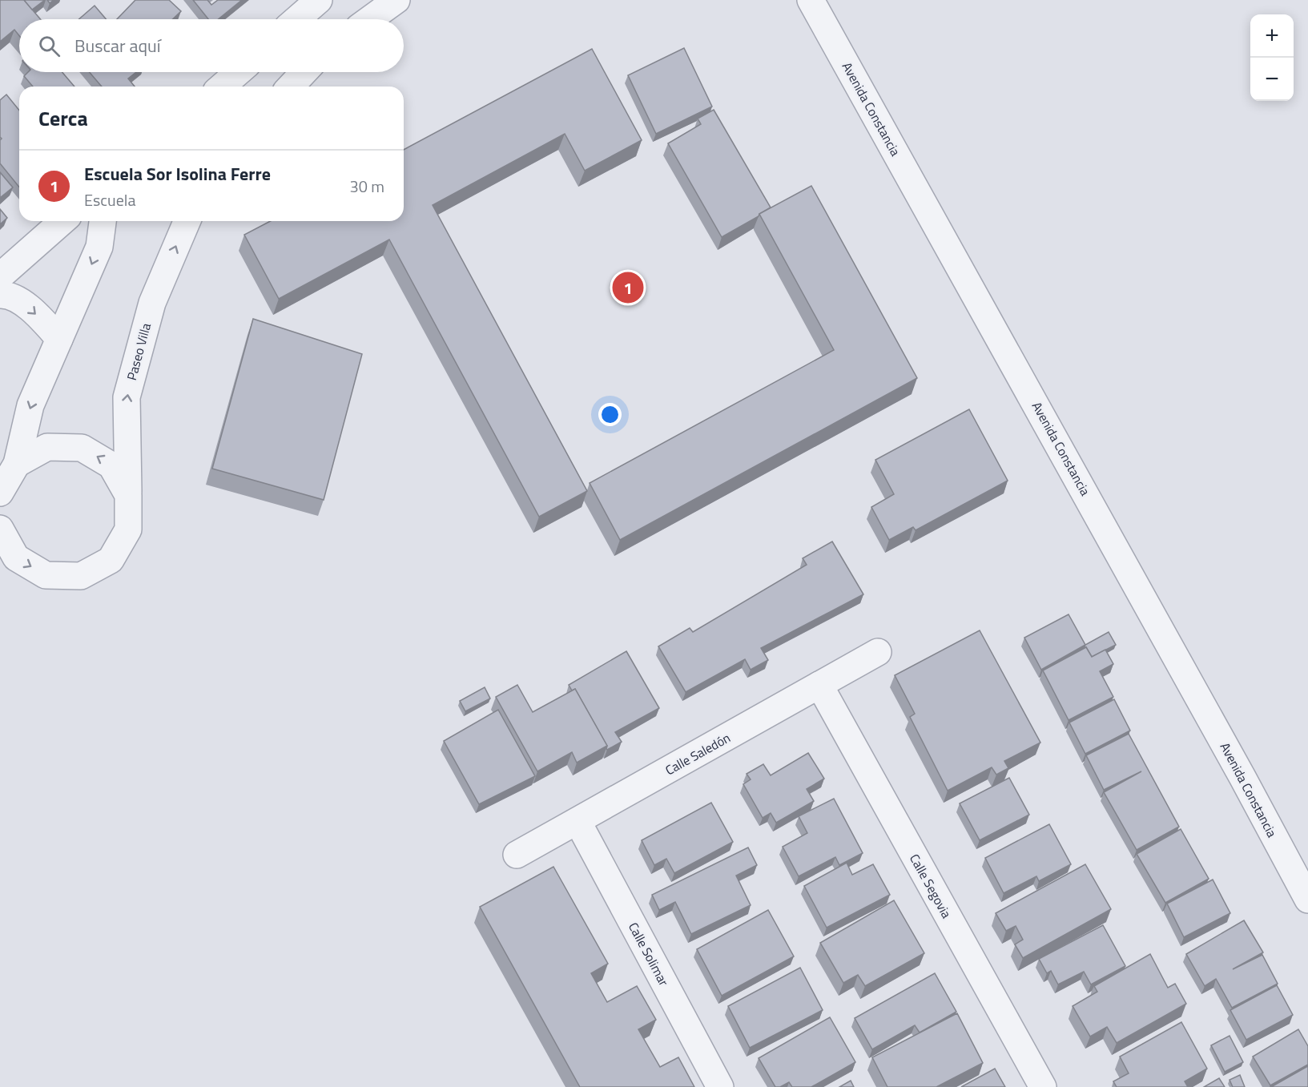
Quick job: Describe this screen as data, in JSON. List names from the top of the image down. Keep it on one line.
{"streets":{"street":["Avenida Constancia","Paseo Villa","Calle Saledón","Calle Segovia","Calle Solimar"]},"crossings":[["Calle Saledón","Calle Segovia"],["Calle Saledón","Calle Solimar"]],"page":{"map_buttons":["+","−"],"search":"Buscar aquí","heading":"Cerca","list":[{"mark":"1","name":"Escuela Sor Isolina Ferre","note":"Escuela","value":"30 m"}],"pins":"1"}}
